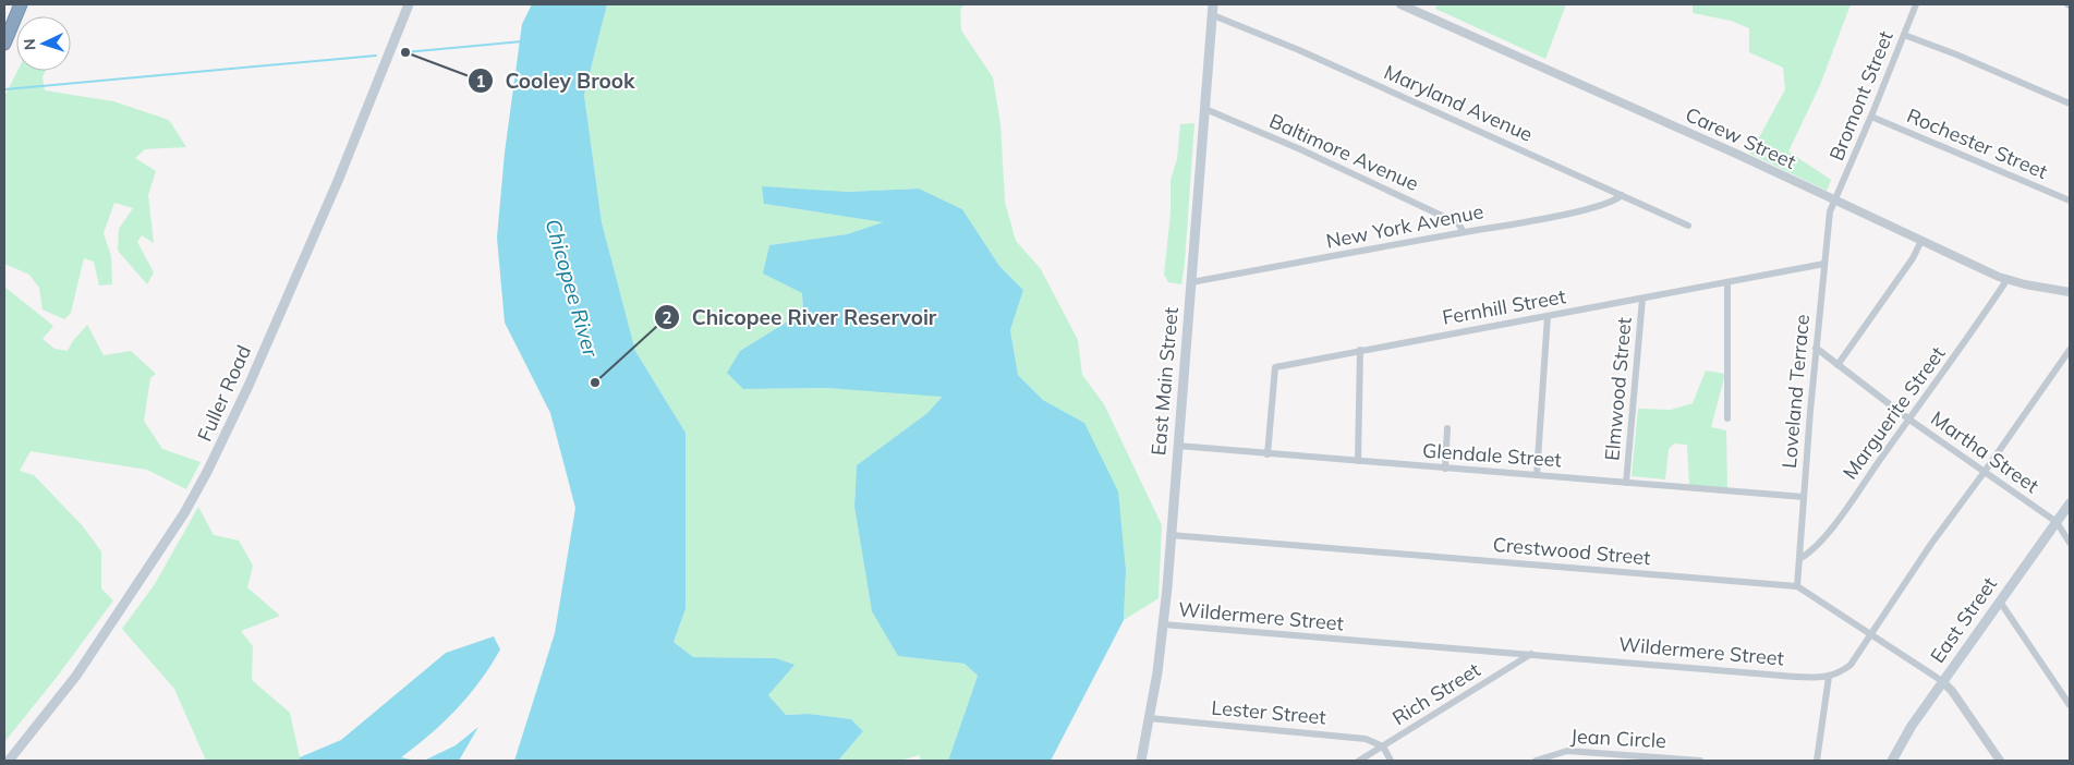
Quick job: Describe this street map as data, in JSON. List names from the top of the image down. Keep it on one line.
{"streets":{"main road":["East Main Street","Fuller Road","East Street"],"street":["Bromont Street","Maryland Avenue","Carew Street","Rochester Street","Baltimore Avenue","New York Avenue","Fernhill Street","Elmwood Street","Loveland Terrace","Marguerite Street","Martha Street","Glendale Street","Crestwood Street","Wildermere Street","Rich Street","Lester Street","Jean Circle"]},"crossings":[["Bromont Street","Carew Street"],["Bromont Street","Rochester Street"],["Bromont Street","Loveland Terrace"],["Maryland Avenue","New York Avenue"],["Maryland Avenue","East Main Street"],["Carew Street","Loveland Terrace"],["Carew Street","Marguerite Street"],["Baltimore Avenue","New York Avenue"],["Baltimore Avenue","East Main Street"],["New York Avenue","East Main Street"],["Fernhill Street","Elmwood Street"],["Fernhill Street","Loveland Terrace"],["Fernhill Street","Glendale Street"],["East Main Street","Glendale Street"],["East Main Street","Crestwood Street"],["East Main Street","Wildermere Street"],["East Main Street","Lester Street"],["Elmwood Street","Glendale Street"],["Loveland Terrace","Marguerite Street"],["Loveland Terrace","Martha Street"],["Loveland Terrace","Glendale Street"],["Loveland Terrace","Crestwood Street"],["Marguerite Street","Martha Street"],["Martha Street","East Street"],["Crestwood Street","East Street"],["Wildermere Street","Rich Street"],["Rich Street","Lester Street"]],"water":["Chicopee River"],"places":["Cooley Brook","Chicopee River Reservoir"],"north":"left"}
